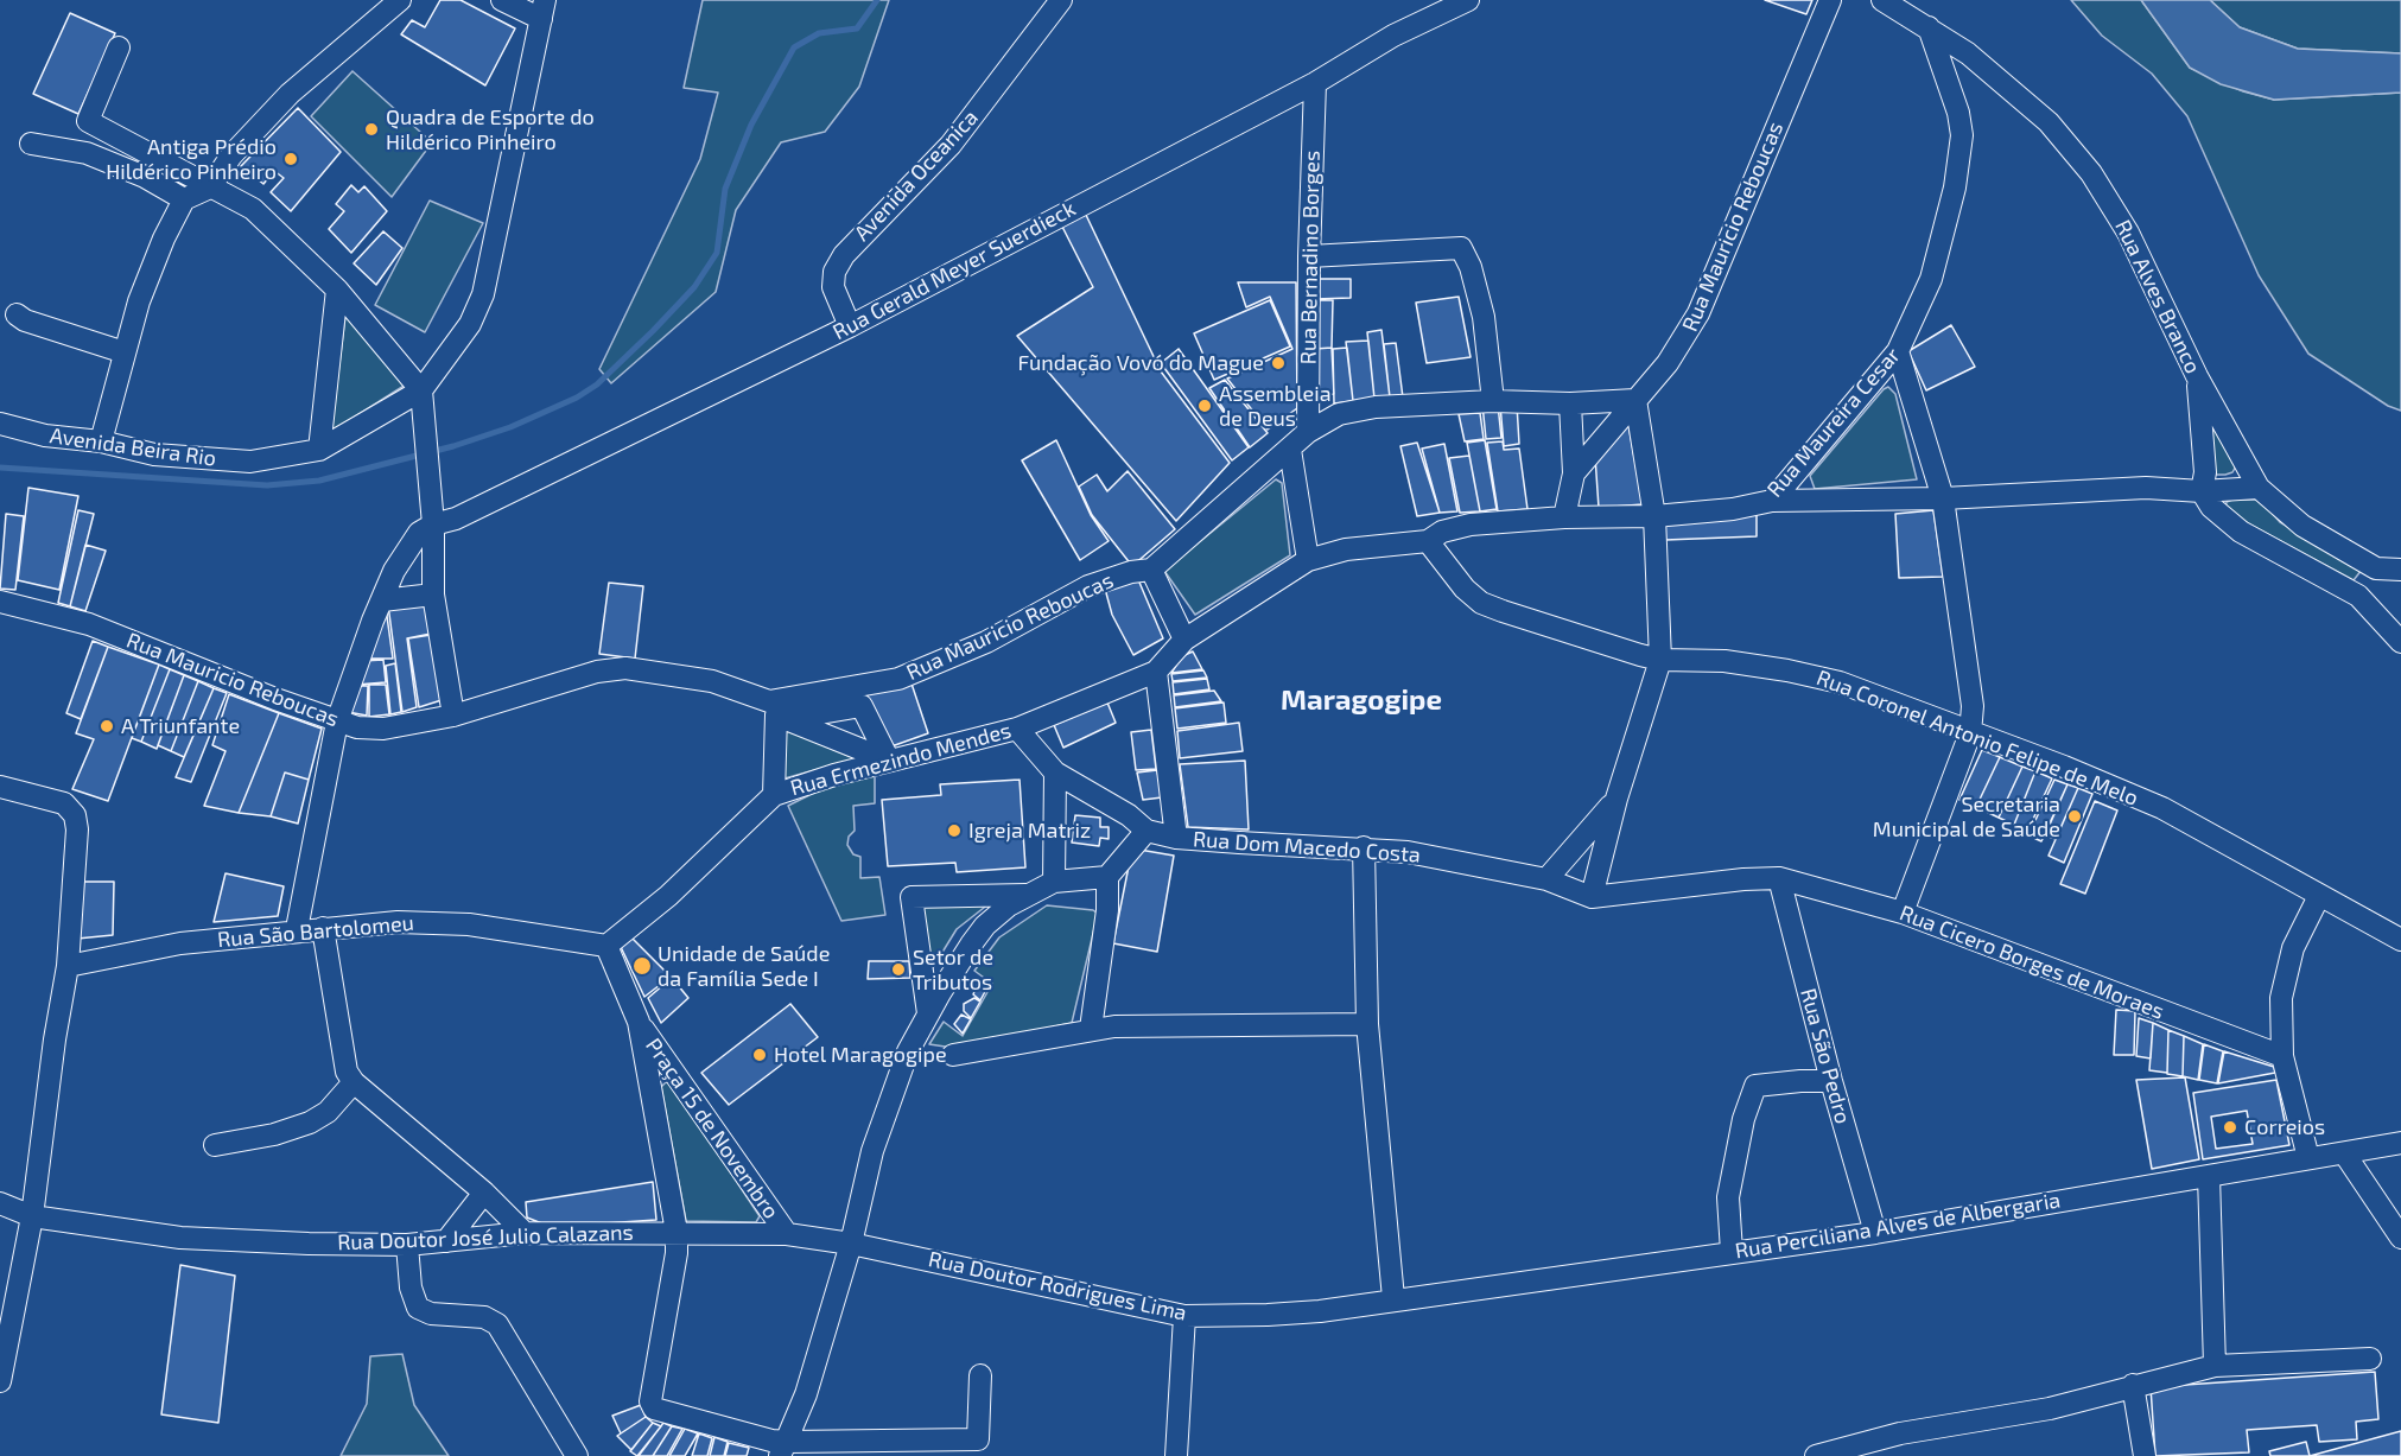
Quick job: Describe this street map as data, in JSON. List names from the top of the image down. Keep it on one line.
{"streets":{"street":["Avenida Oceanica","Rua Mauricio Reboucas","Rua Bernadino Borges","Rua Gerald Meyer Suerdieck","Rua Alves Branco","Rua Maureira Cesar","Avenida Beira Rio","Rua Coronel Antonio Felipe de Melo","Rua Ermezindo Mendes","Rua Dom Macedo Costa","Rua São Bartolomeu","Rua Cicero Borges de Moraes","Rua São Pedro","Praça 15 de Novembro","Rua Perciliana Alves de Albergaria","Rua Doutor José Julio Calazans","Rua Doutor Rodrigues Lima"]},"crossings":[["Avenida Oceanica","Rua Gerald Meyer Suerdieck"],["Rua Mauricio Reboucas","Rua Bernadino Borges"],["Rua Bernadino Borges","Rua Gerald Meyer Suerdieck"],["Rua Alves Branco","Rua Maureira Cesar"],["Rua Maureira Cesar","Rua Coronel Antonio Felipe de Melo"],["Rua Maureira Cesar","Rua Ermezindo Mendes"],["Rua Ermezindo Mendes","Rua São Bartolomeu"],["Rua Ermezindo Mendes","Praça 15 de Novembro"],["Rua Dom Macedo Costa","Rua Cicero Borges de Moraes"],["Rua Dom Macedo Costa","Rua São Pedro"],["Rua São Bartolomeu","Praça 15 de Novembro"],["Rua Cicero Borges de Moraes","Rua São Pedro"],["Rua São Pedro","Rua Perciliana Alves de Albergaria"],["Praça 15 de Novembro","Rua Doutor José Julio Calazans"],["Praça 15 de Novembro","Rua Doutor Rodrigues Lima"],["Rua Perciliana Alves de Albergaria","Rua Doutor Rodrigues Lima"]],"districts":["Maragogipe"],"places":["Quadra de Esporte do Hildérico Pinheiro","Antiga Prédio Hildérico Pinheiro","Fundação Vovó do Mague","Assembleia de Deus","A Triunfante","Secretaria Municipal de Saúde","Igreja Matriz","Unidade de Saúde da Família Sede I","Setor de Tributos","Hotel Maragogipe","Correios"]}
